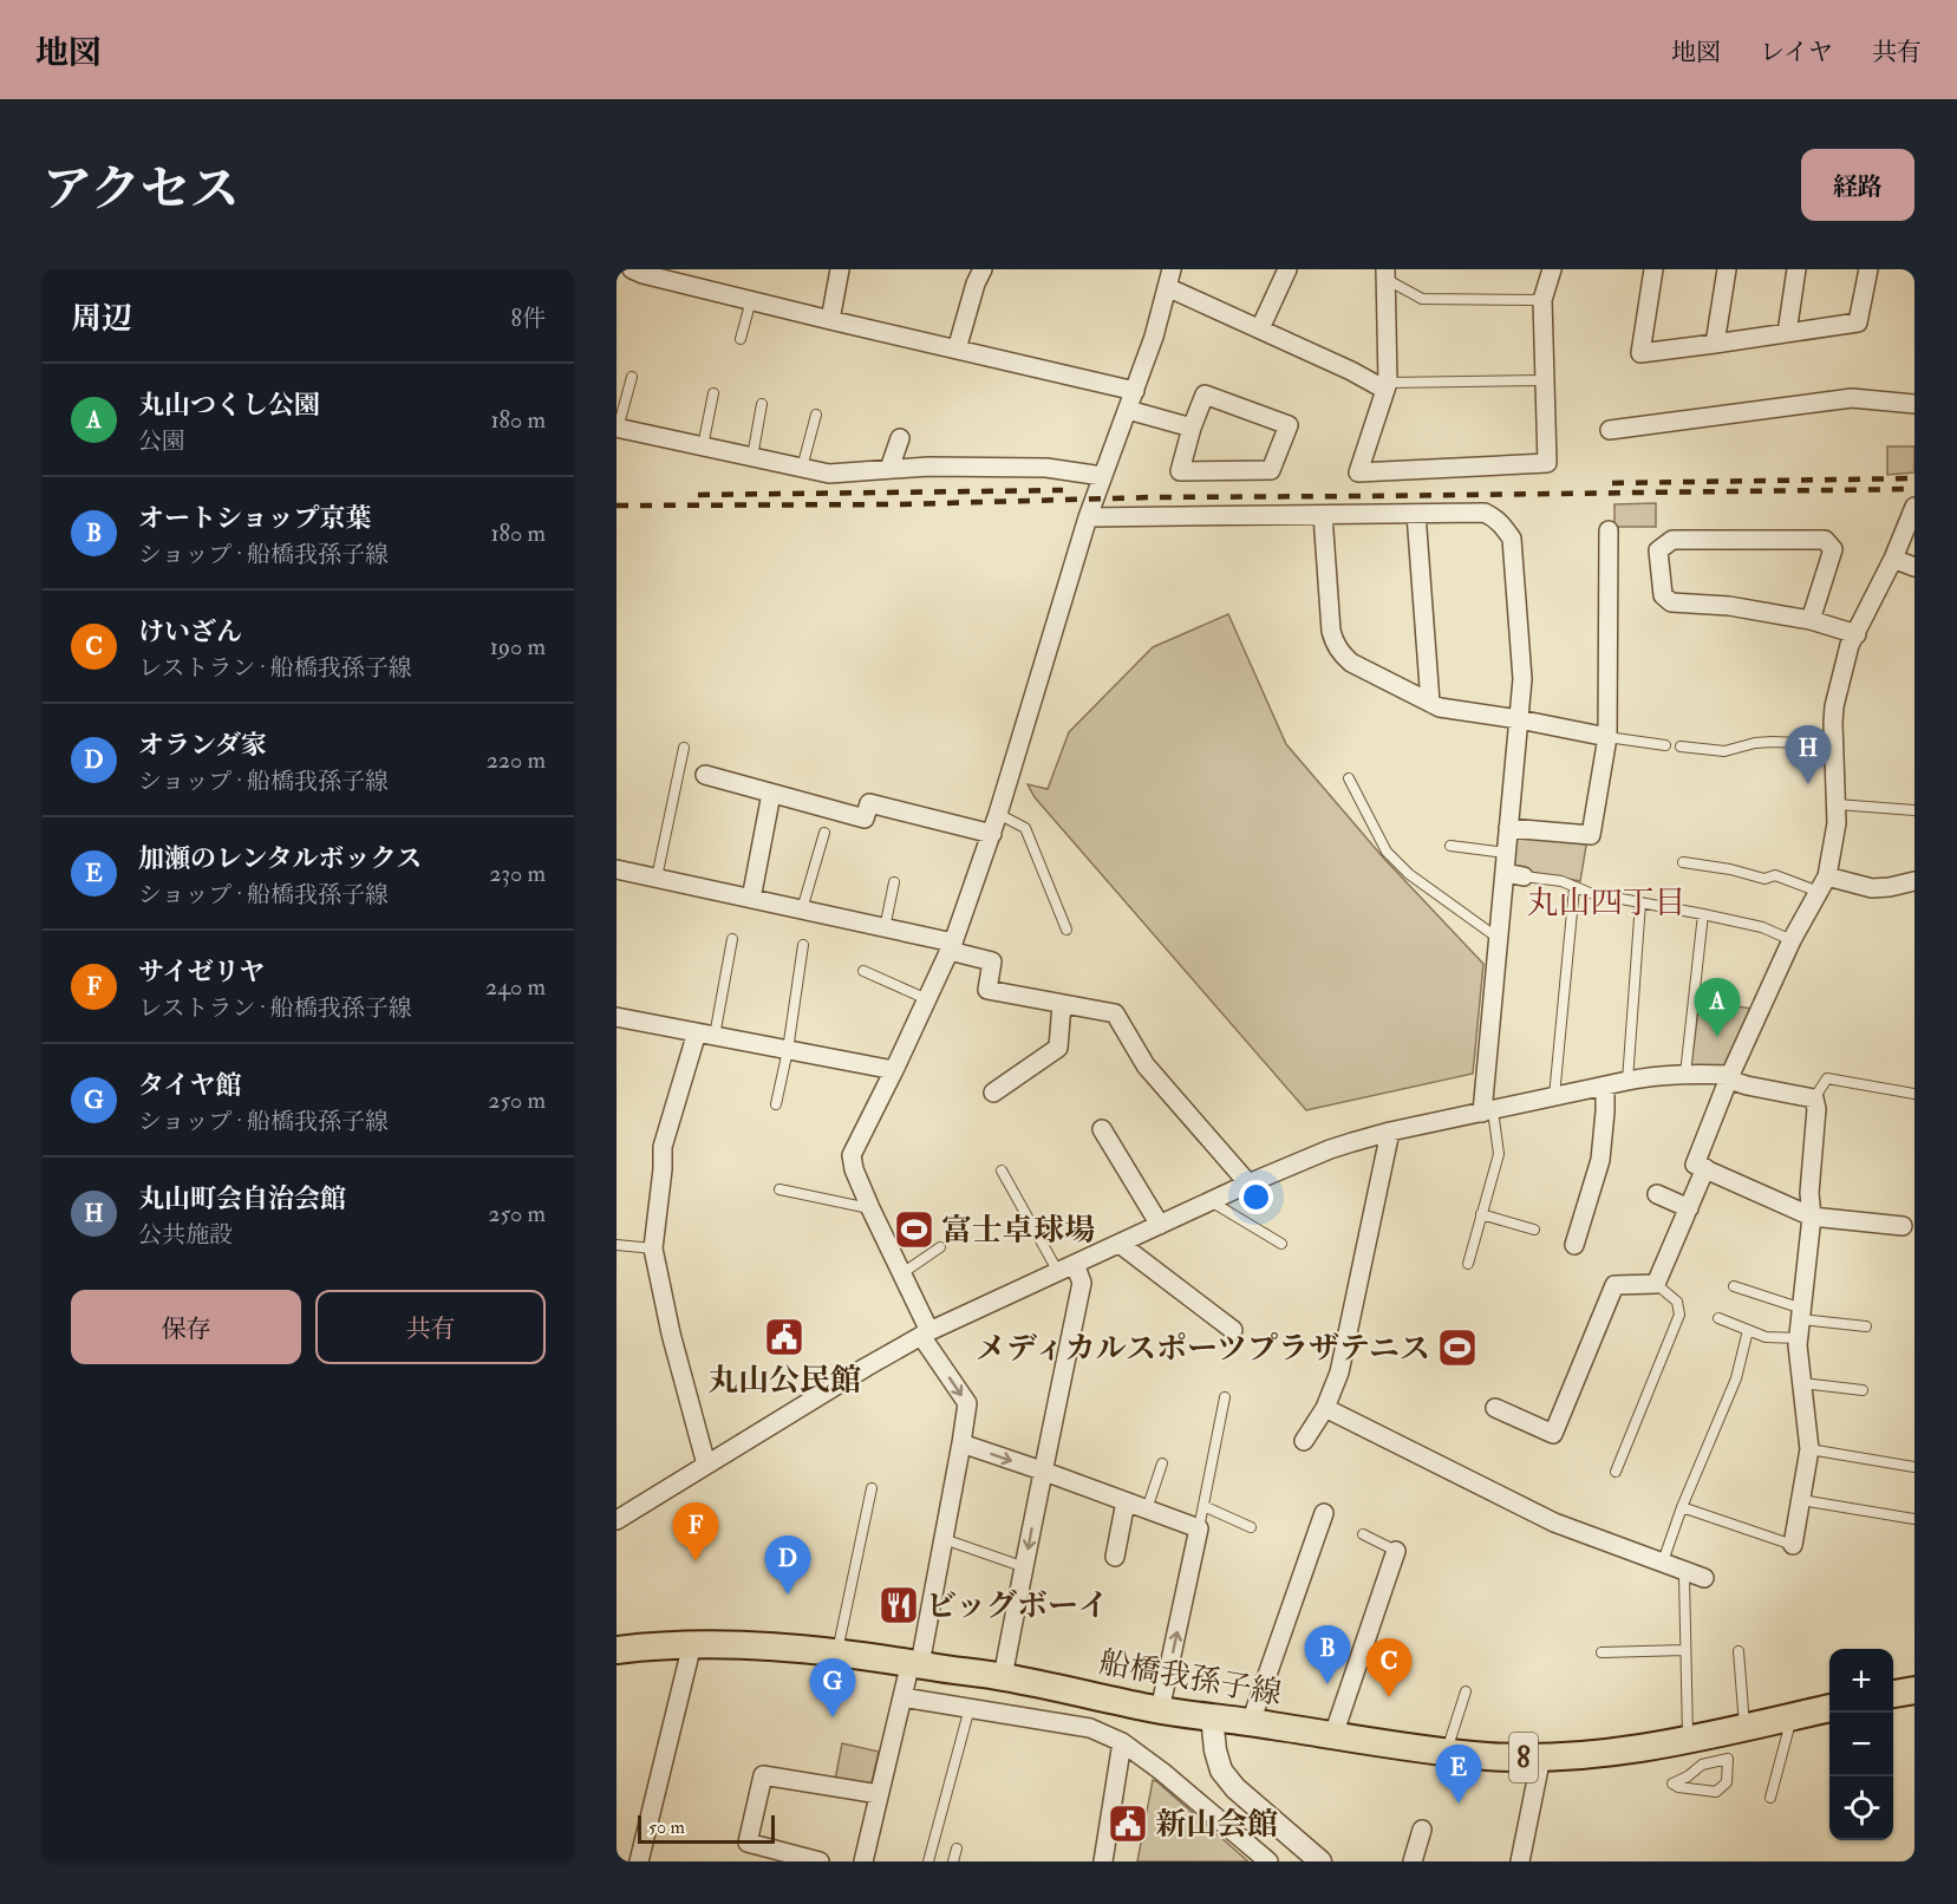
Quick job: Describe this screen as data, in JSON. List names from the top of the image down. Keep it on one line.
{"streets":{"main road":["船橋我孫子線","8"]},"districts":["丸山四丁目"],"places":{"sports":["富士卓球場","メディカルスポーツプラザテニス"],"public building":["丸山公民館","新山会館"],"restaurant":["ビッグボーイ"]},"scale_bar":"50 m","page":{"header":"地図","nav":["地図","レイヤ","共有"],"title":"アクセス","buttons":["経路",["保存","共有"]],"heading":["周辺","8件"],"list":[{"mark":"A","name":"丸山つくし公園","note":"公園","value":"180 m"},{"mark":"B","name":"オートショップ京葉","note":"ショップ · 船橋我孫子線","value":"180 m"},{"mark":"C","name":"けいざん","note":"レストラン · 船橋我孫子線","value":"190 m"},{"mark":"D","name":"オランダ家","note":"ショップ · 船橋我孫子線","value":"220 m"},{"mark":"E","name":"加瀬のレンタルボックス","note":"ショップ · 船橋我孫子線","value":"230 m"},{"mark":"F","name":"サイゼリヤ","note":"レストラン · 船橋我孫子線","value":"240 m"},{"mark":"G","name":"タイヤ館","note":"ショップ · 船橋我孫子線","value":"250 m"},{"mark":"H","name":"丸山町会自治会館","note":"公共施設","value":"250 m"}],"pins":["H","A","F","D","B","C","G","E"],"map_buttons":["+","−"],"scale":"50 m"}}
